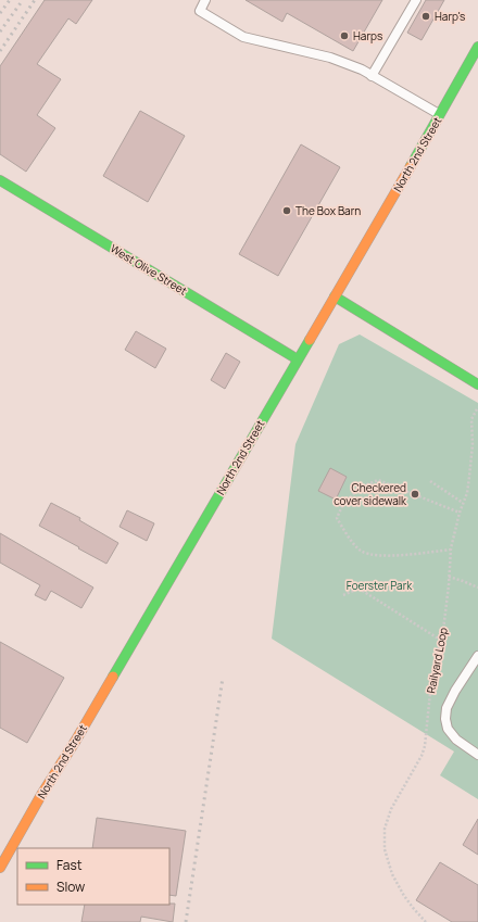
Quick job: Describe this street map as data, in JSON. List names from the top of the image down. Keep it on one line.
{"streets":{"main road":["North 2nd Street","West Olive Street"],"path":["Railyard Loop"]},"crossings":[["North 2nd Street","West Olive Street"]],"parks":["Foerster Park"],"places":["Harp's","Harps","The Box Barn","Checkered cover sidewalk"],"legend":["Fast","Slow"]}
